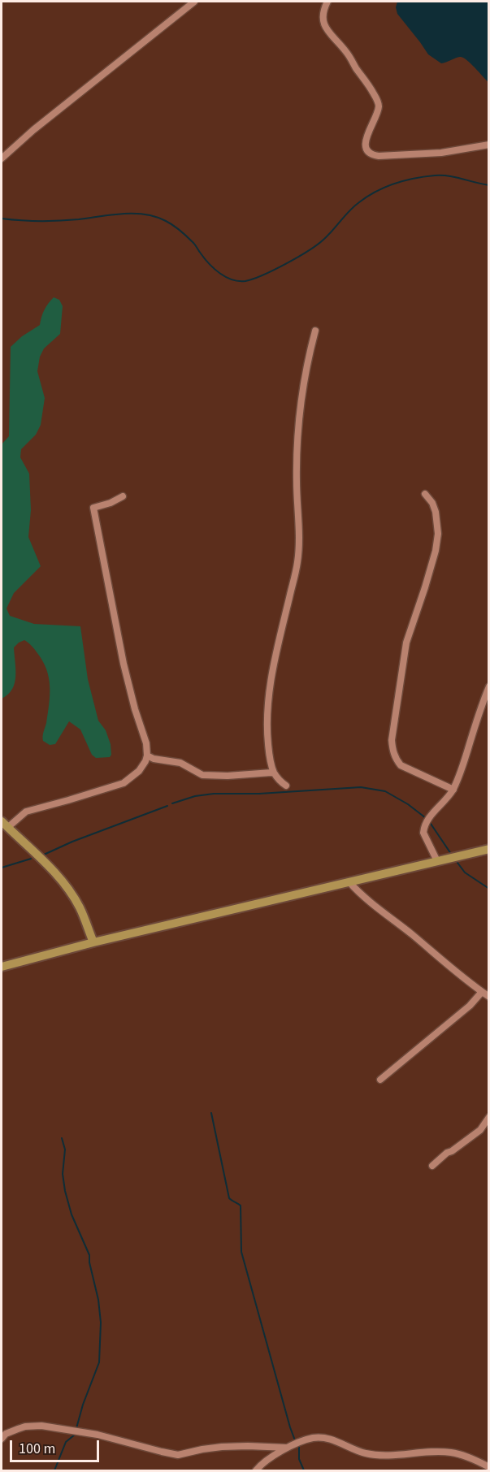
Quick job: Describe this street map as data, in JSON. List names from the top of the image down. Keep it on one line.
{"scale_bar":"100 m"}
